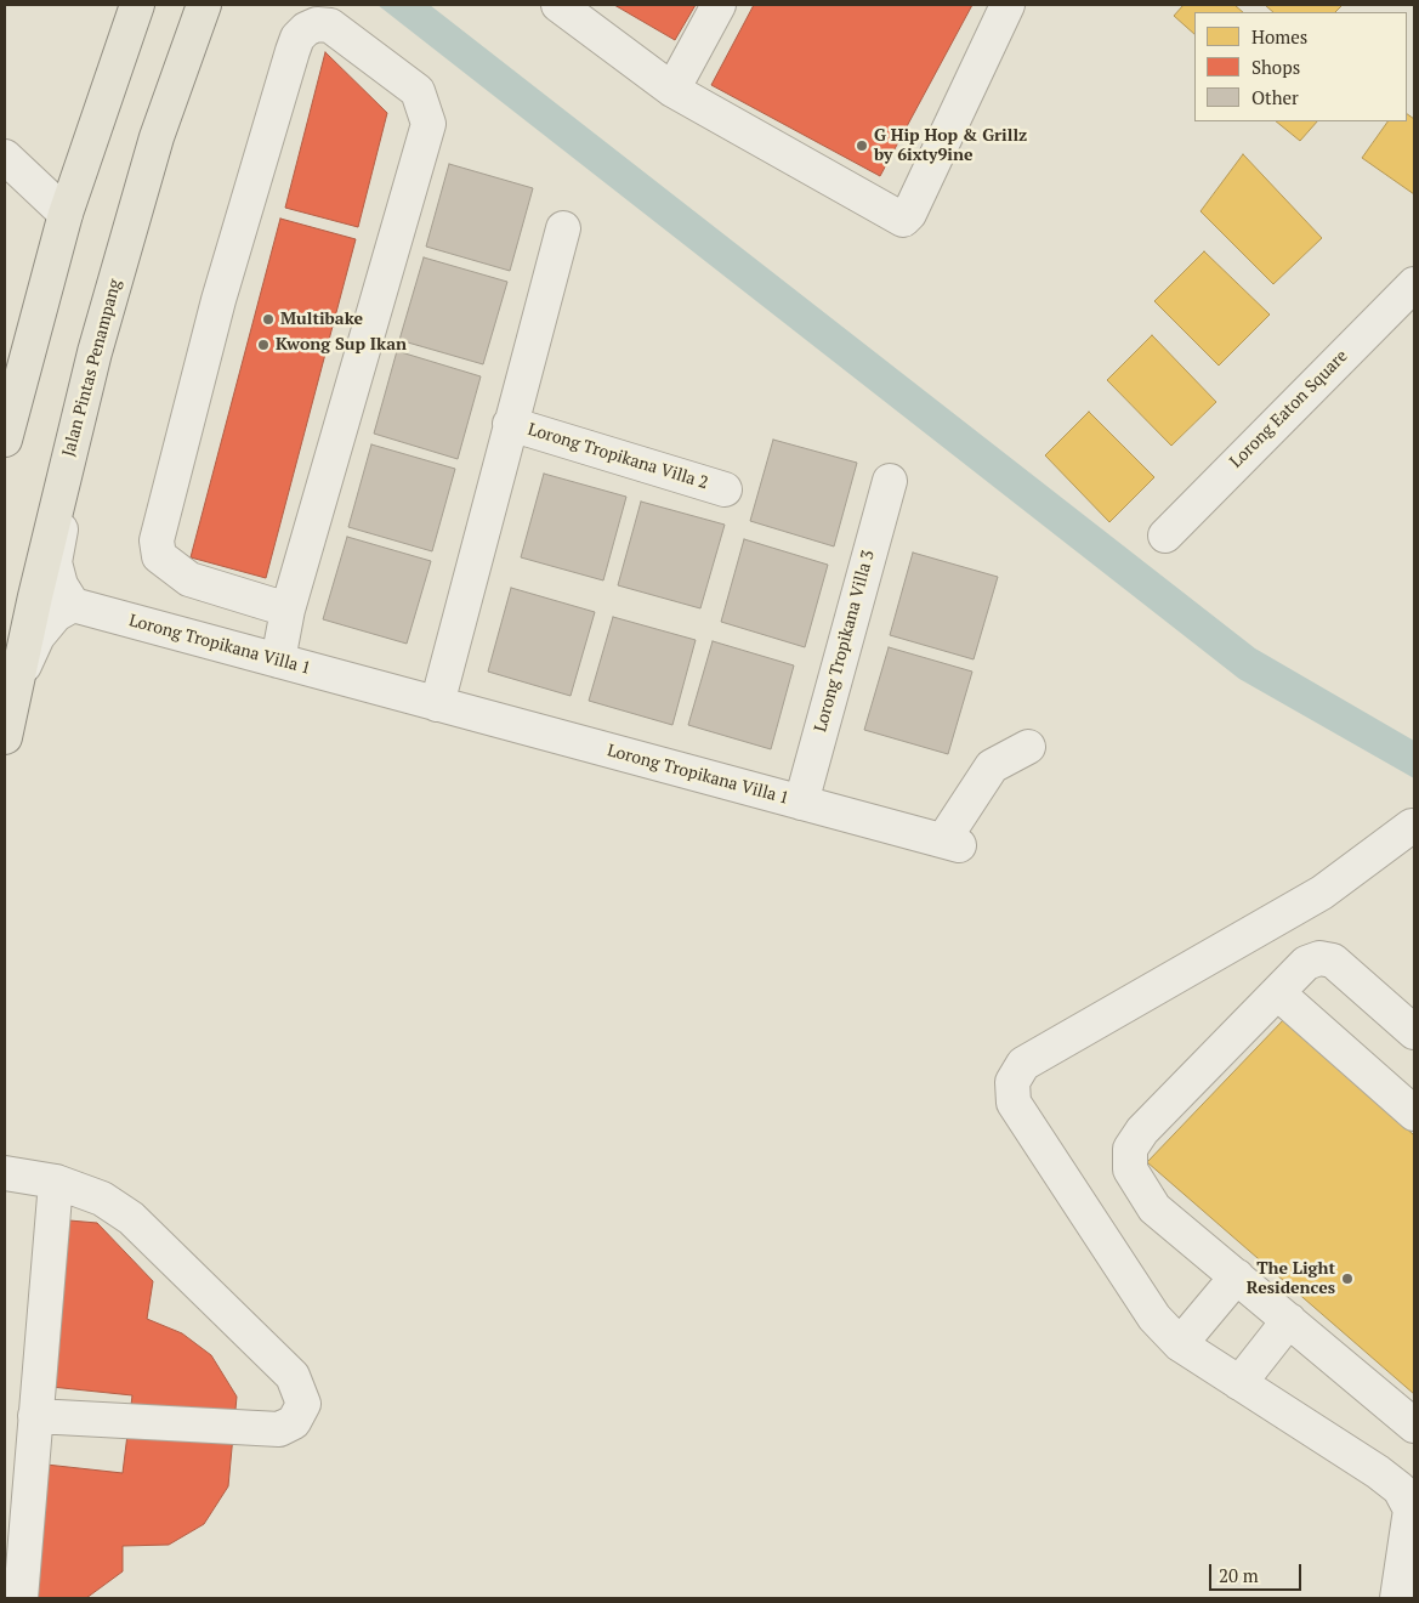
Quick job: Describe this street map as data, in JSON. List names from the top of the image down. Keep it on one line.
{"streets":{"main road":["Jalan Pintas Penampang"],"street":["Lorong Eaton Square","Lorong Tropikana Villa 2","Lorong Tropikana Villa 3","Lorong Tropikana Villa 1"]},"crossings":[["Lorong Tropikana Villa 3","Lorong Tropikana Villa 1"]],"places":["G Hip Hop & Grillz by 6ixty9ine","Multibake","Kwong Sup Ikan","The Light Residences"],"legend":["Homes","Shops","Other"],"scale_bar":"20 m"}
